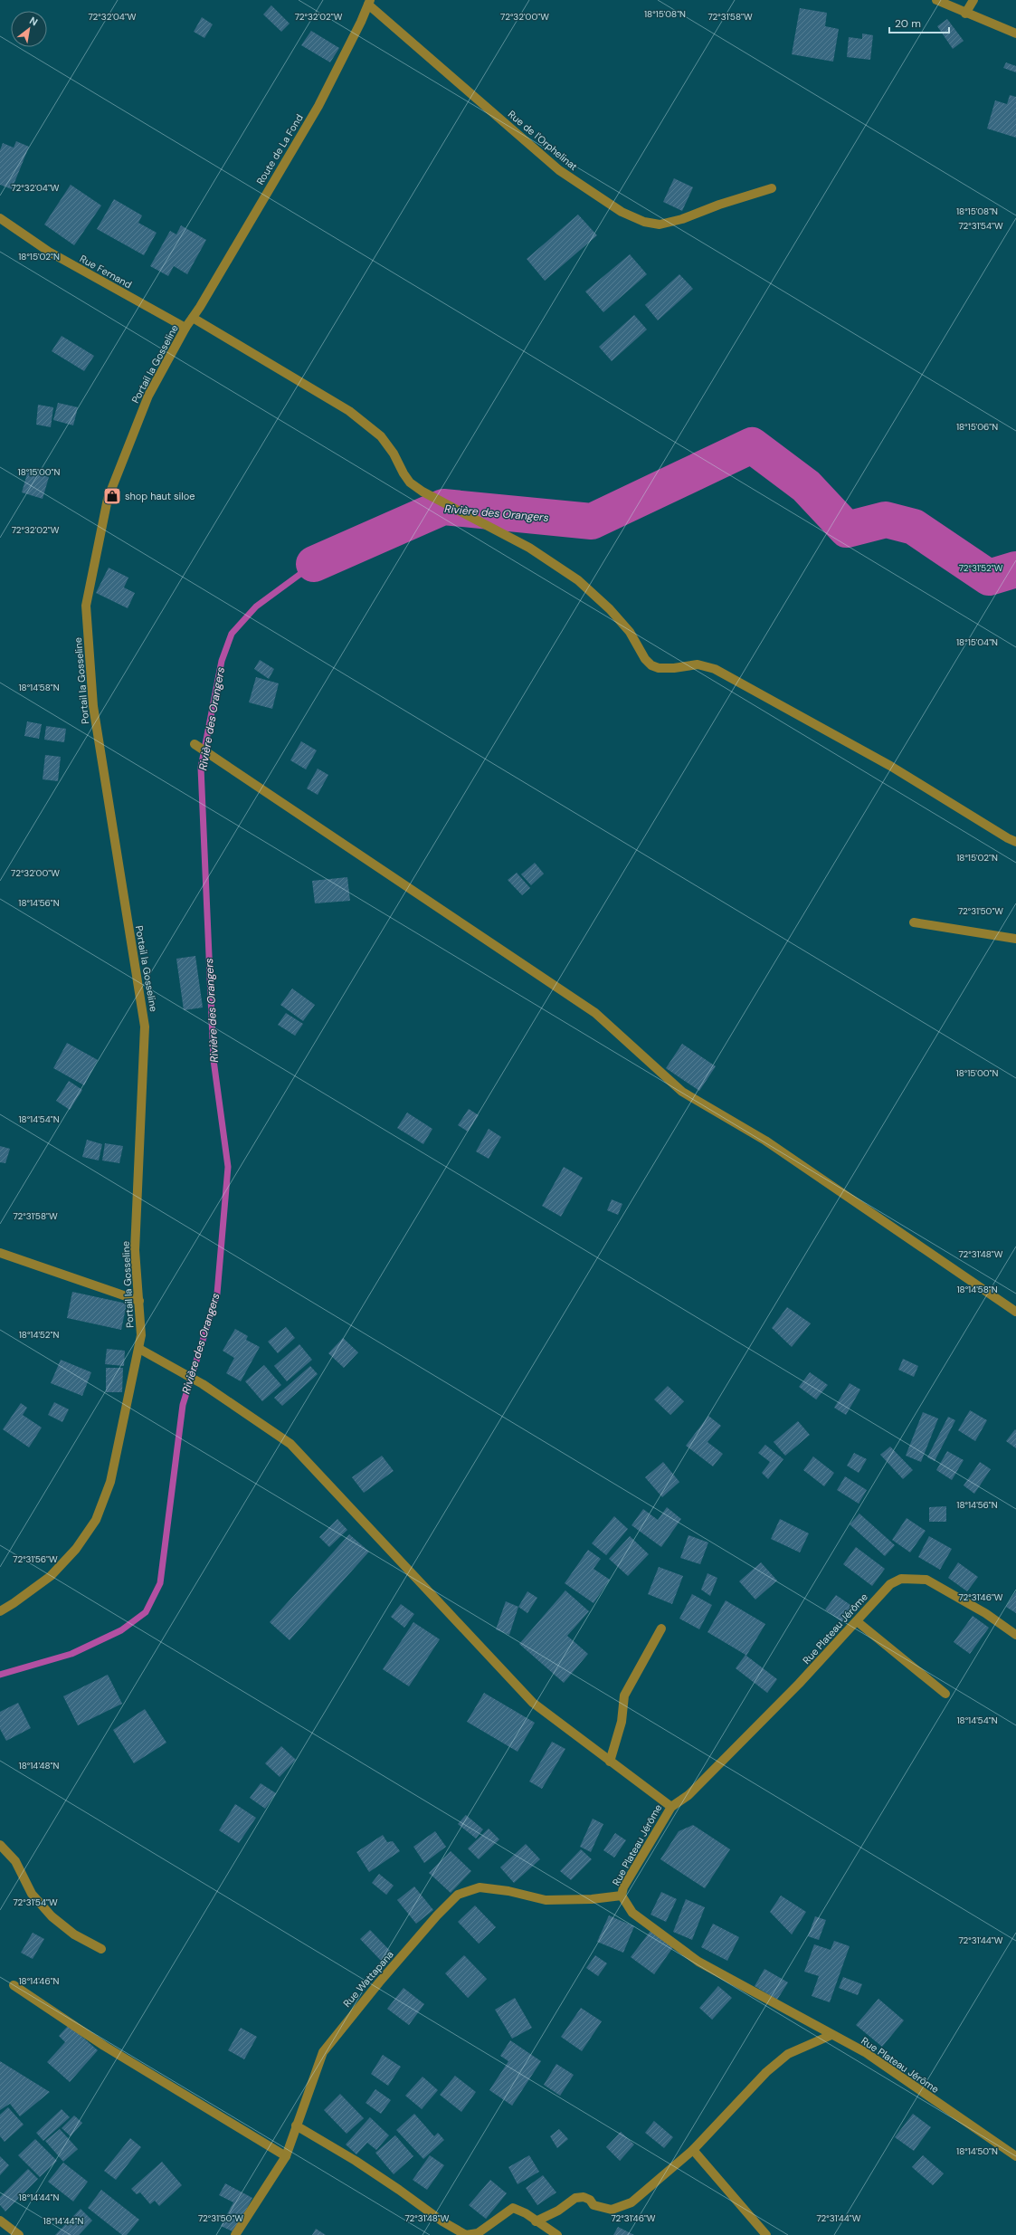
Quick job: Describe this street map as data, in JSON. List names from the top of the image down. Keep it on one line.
{"streets":{"street":["Rue de l'Orphelinat","Route de La Fond","Rue Fernand","Portail la Gosseline","Rue Plateau Jérôme","Rue Wattapana"]},"crossings":[["Rue de l'Orphelinat","Route de La Fond"],["Route de La Fond","Portail la Gosseline"],["Rue Fernand","Portail la Gosseline"],["Rue Plateau Jérôme","Rue Wattapana"]],"water":["Rivière des Orangers"],"places":{"shop":["shop haut siloe"]},"scale_bar":"20 m","north":"top right","coordinates":["18°15'08\"N","72°32'02\"W","72°32'00\"W","72°32'04\"W","72°31'58\"W","72°31'54\"W","18°15'02\"N","18°15'06\"N","18°15'00\"N","72°31'52\"W","18°15'04\"N","18°14'58\"N","18°14'56\"N","72°31'50\"W","18°14'54\"N","72°31'48\"W","18°14'52\"N","72°31'56\"W","72°31'46\"W","18°14'48\"N","72°31'44\"W","18°14'46\"N","18°14'50\"N","18°14'44\"N"]}
